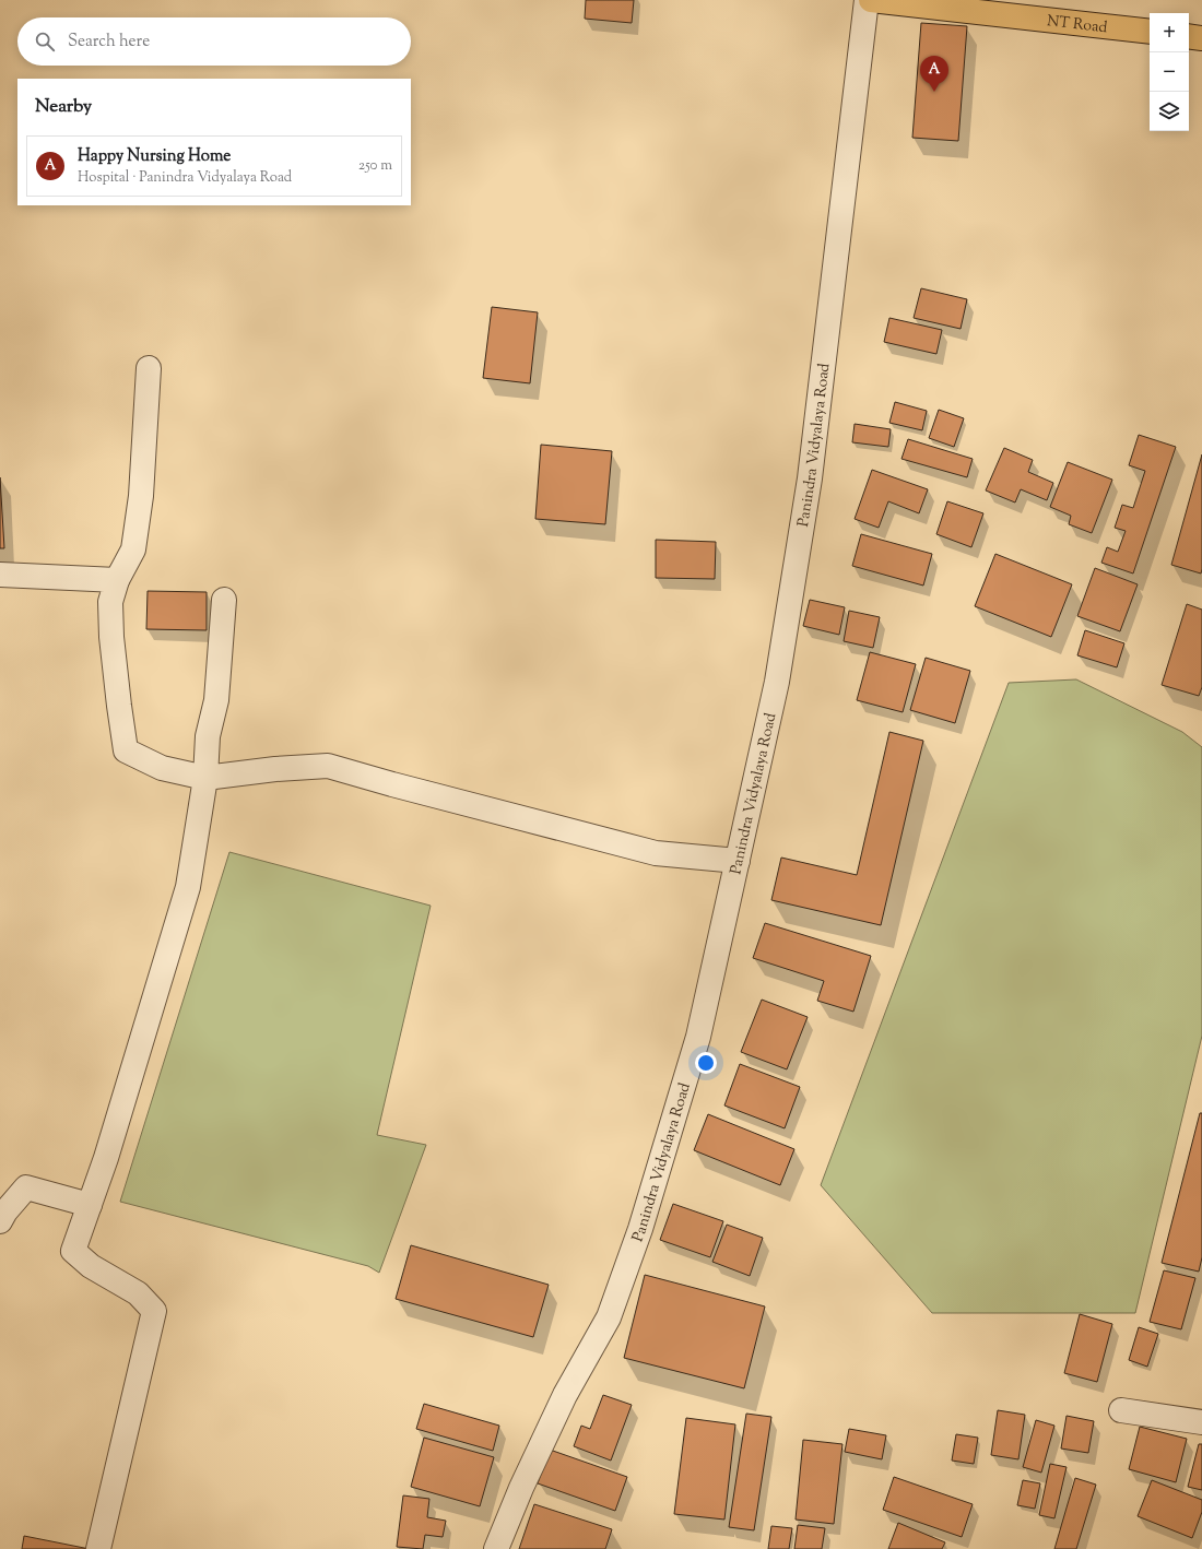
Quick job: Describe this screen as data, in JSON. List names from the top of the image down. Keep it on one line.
{"streets":{"main road":["NT Road"],"street":["Panindra Vidyalaya Road"]},"page":{"map_buttons":["+","−"],"search":"Search here","pins":"A","heading":"Nearby","list":[{"mark":"A","name":"Happy Nursing Home","note":"Hospital · Panindra Vidyalaya Road","value":"250 m"}]}}
